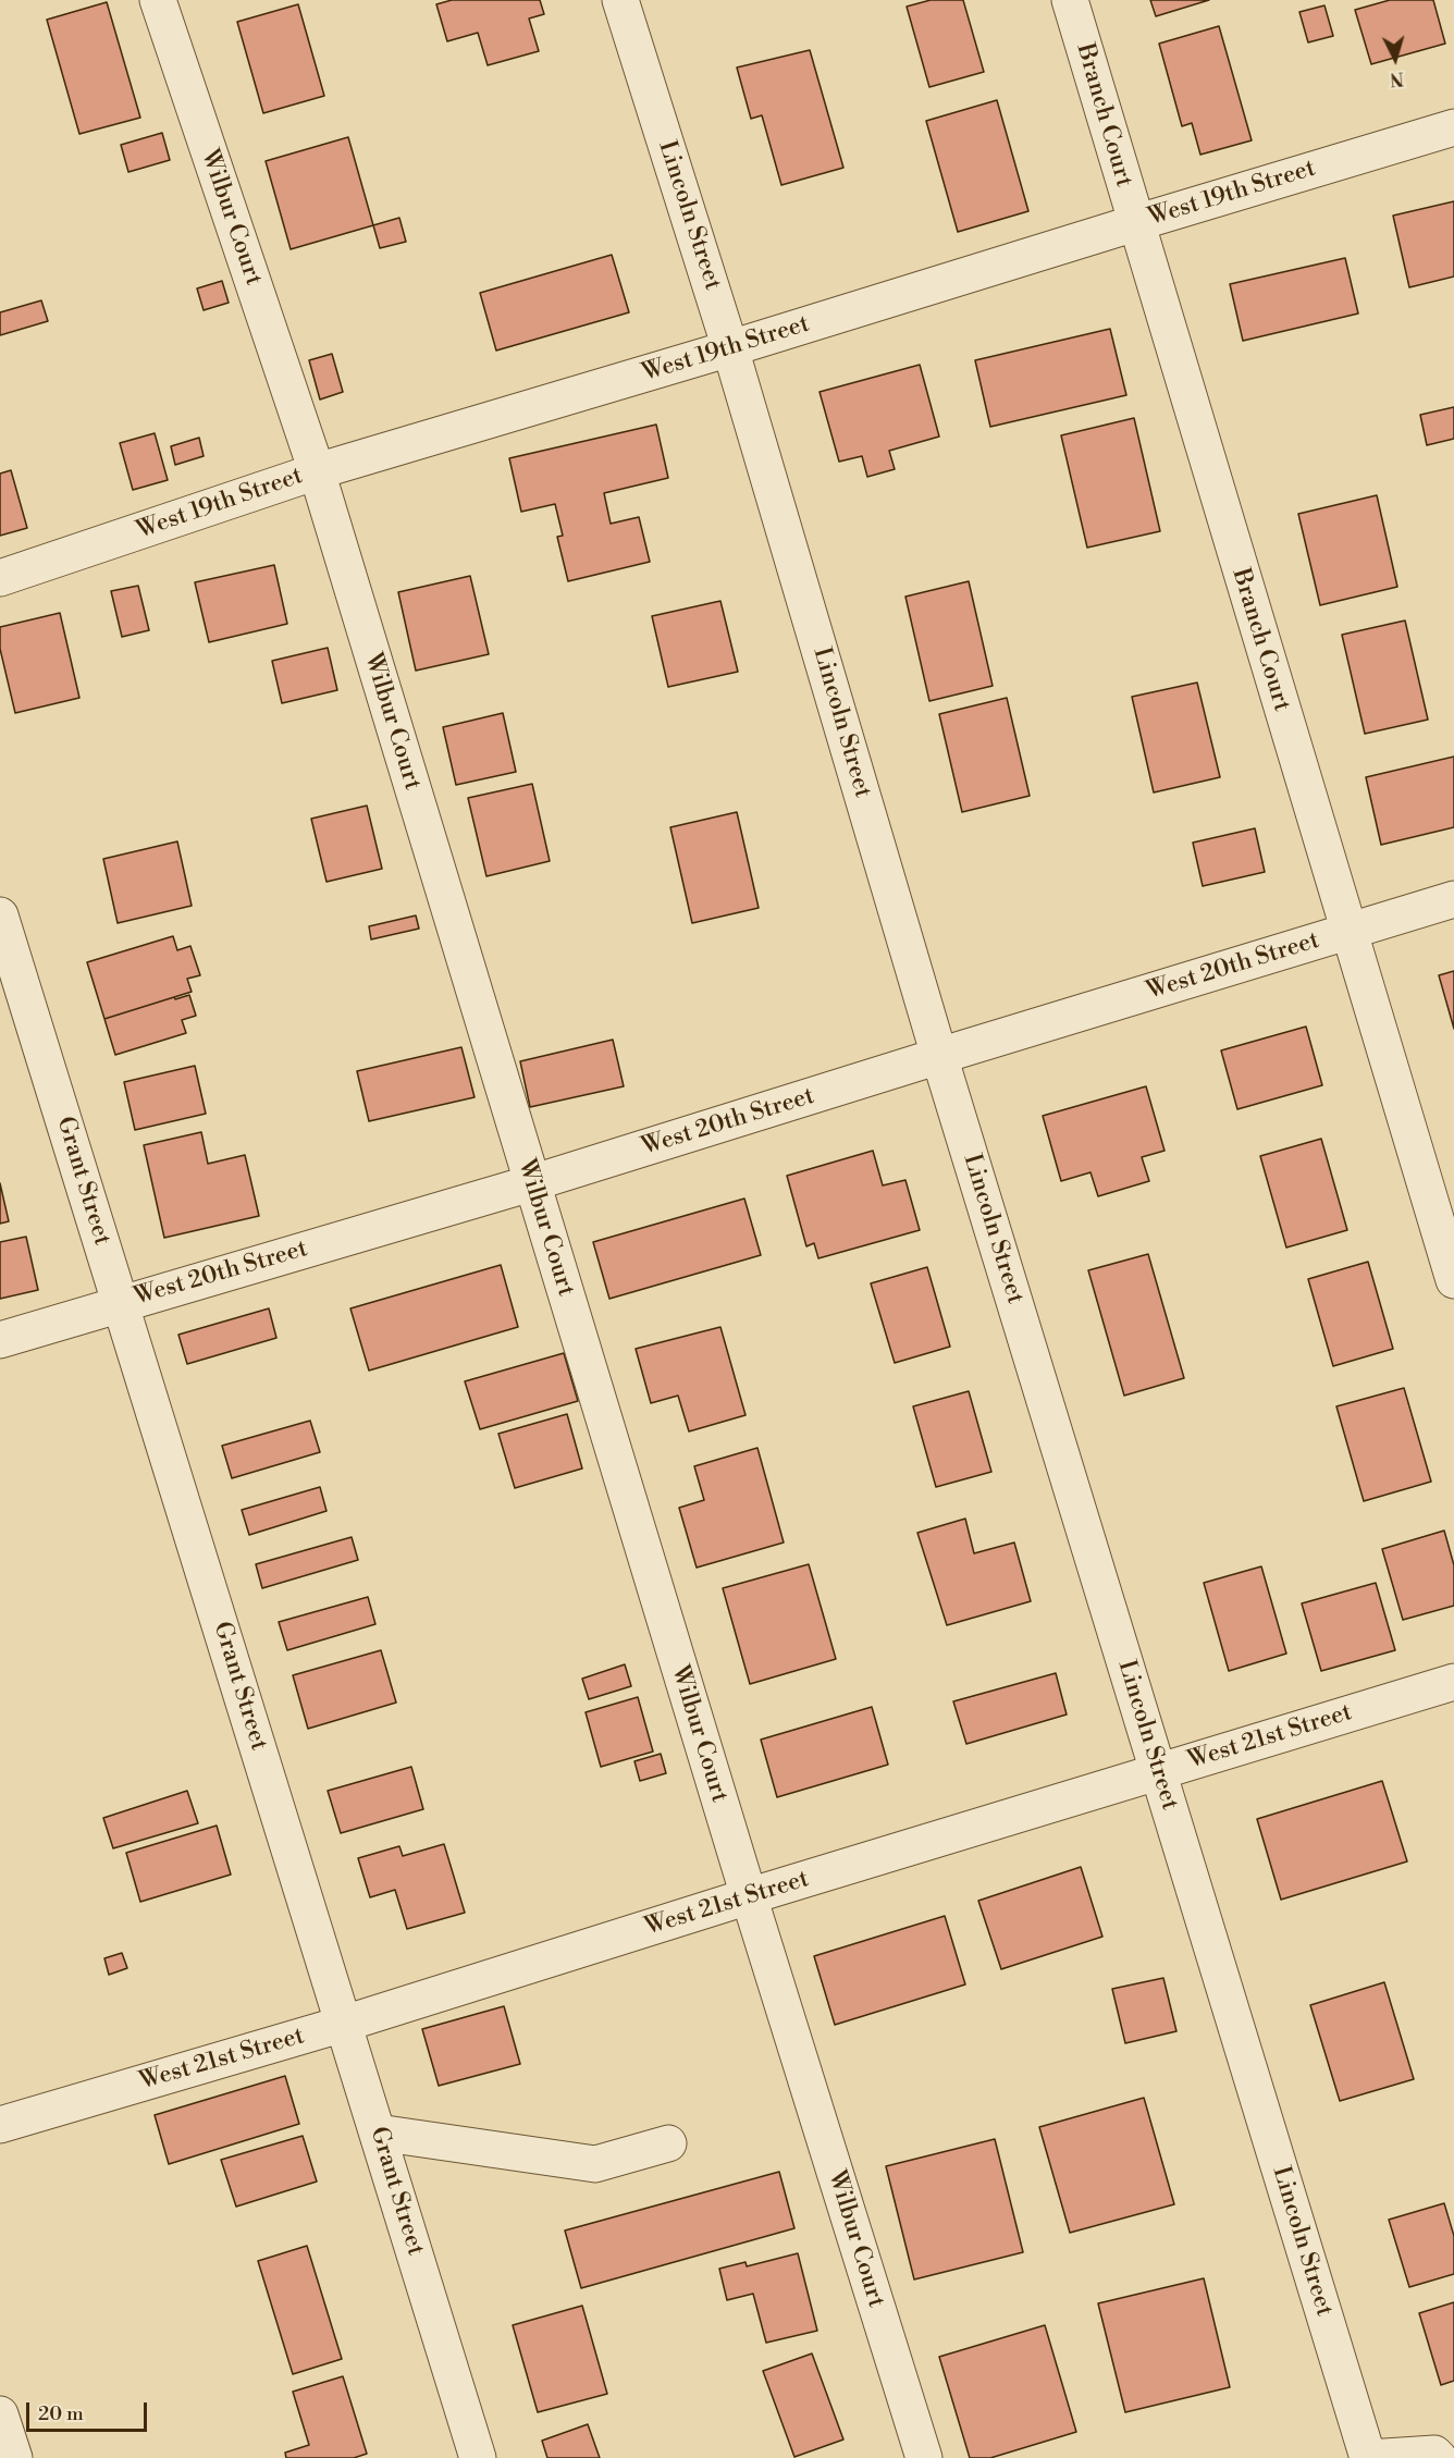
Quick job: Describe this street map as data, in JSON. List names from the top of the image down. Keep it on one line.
{"streets":{"street":["Branch Court","West 19th Street","Lincoln Street","Wilbur Court","West 20th Street","Grant Street","West 21st Street"]},"crossings":[["Branch Court","West 19th Street"],["Branch Court","West 20th Street"],["West 19th Street","Lincoln Street"],["West 19th Street","Wilbur Court"],["Lincoln Street","West 20th Street"],["Lincoln Street","West 21st Street"],["Wilbur Court","West 20th Street"],["Wilbur Court","West 21st Street"],["West 20th Street","Grant Street"],["Grant Street","West 21st Street"]],"scale_bar":"20 m","north":"bottom"}
